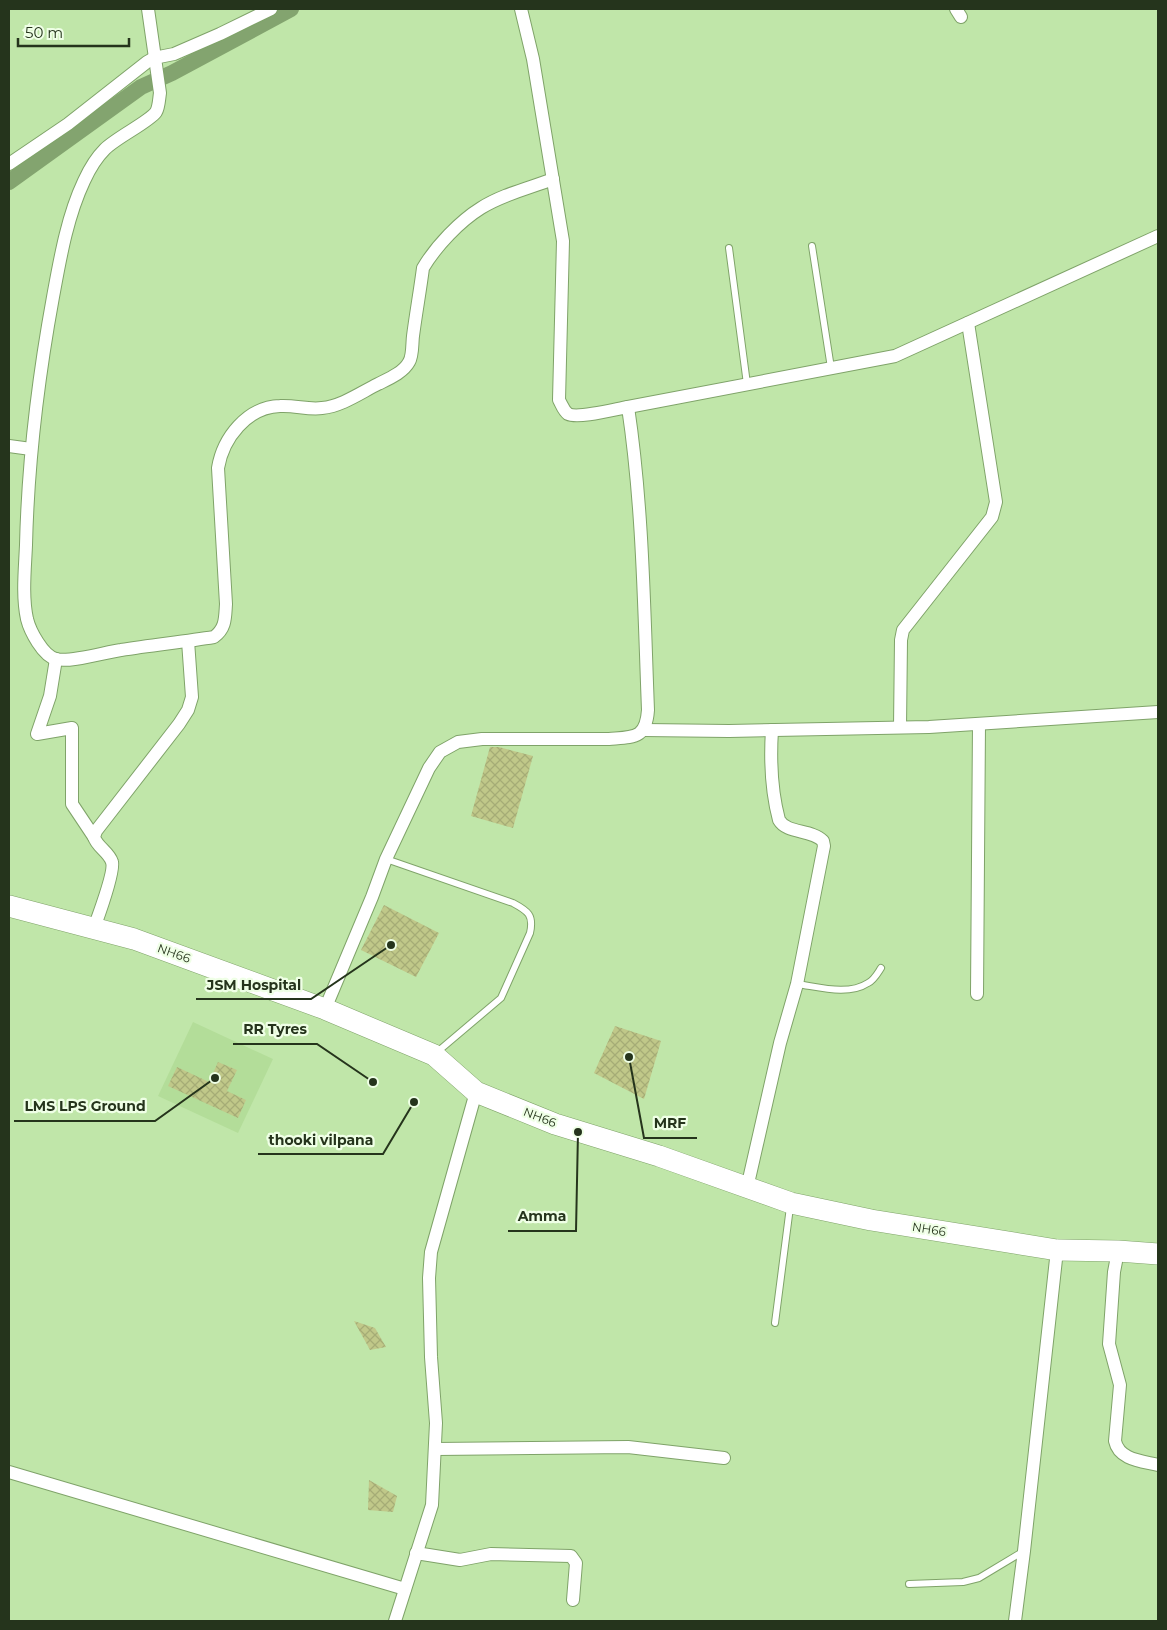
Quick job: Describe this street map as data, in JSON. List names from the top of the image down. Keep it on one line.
{"streets":{"highway":["NH66"]},"places":["JSM Hospital","MRF","LMS LPS Ground","RR Tyres","thooki vilpana","Amma"],"scale_bar":"50 m"}
